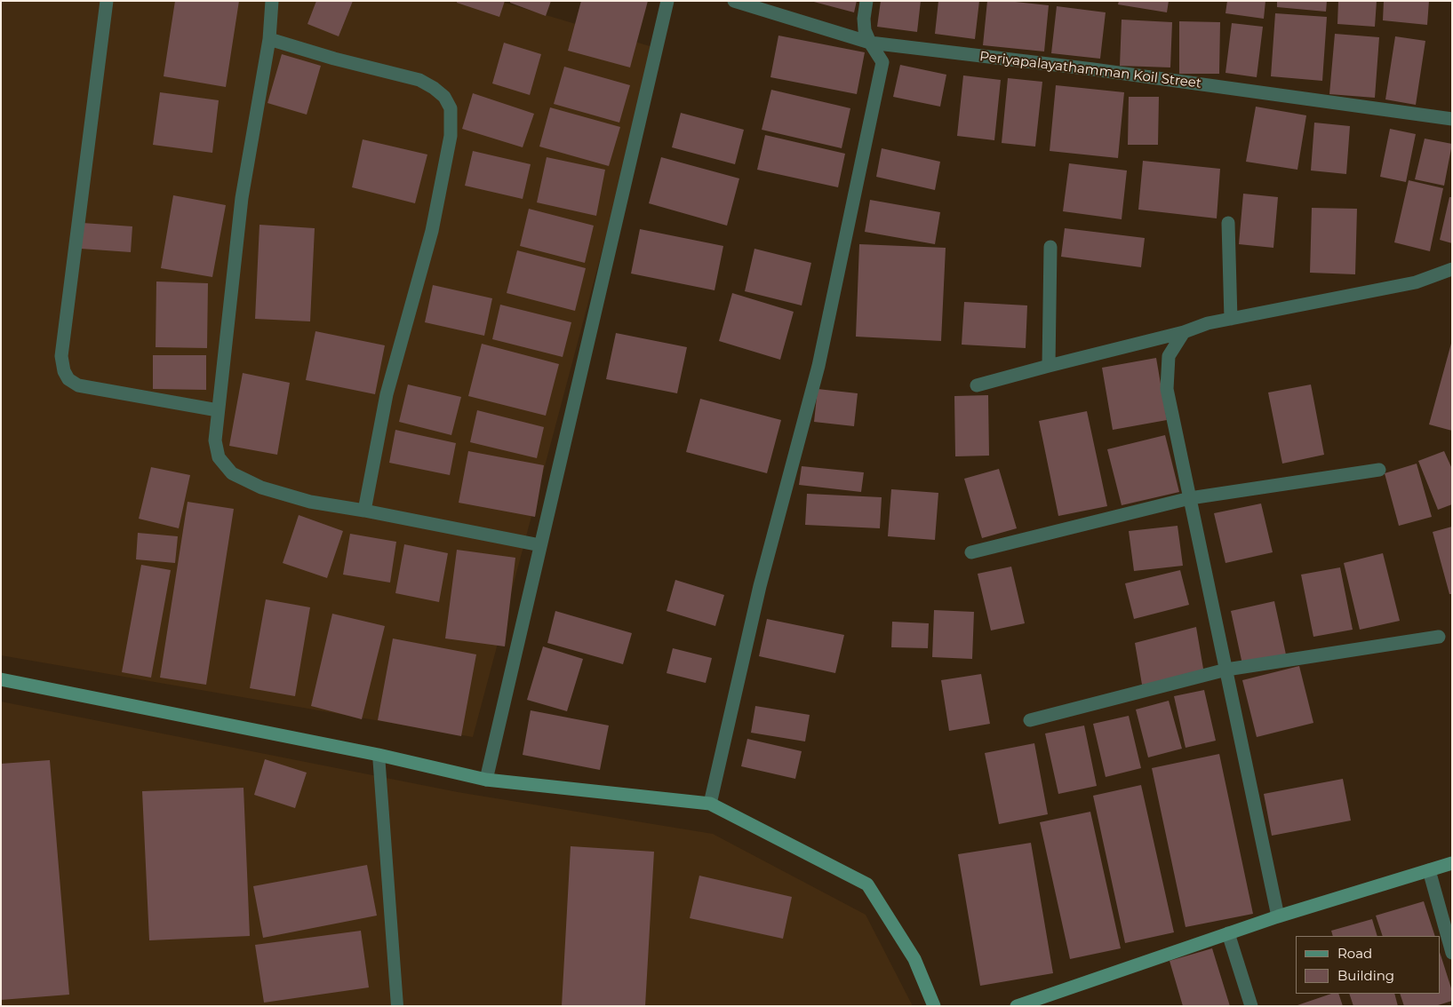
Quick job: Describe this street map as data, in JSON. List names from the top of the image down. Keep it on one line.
{"streets":{"street":["Periyapalayathamman Koil Street"]},"legend":["Road","Building"]}
